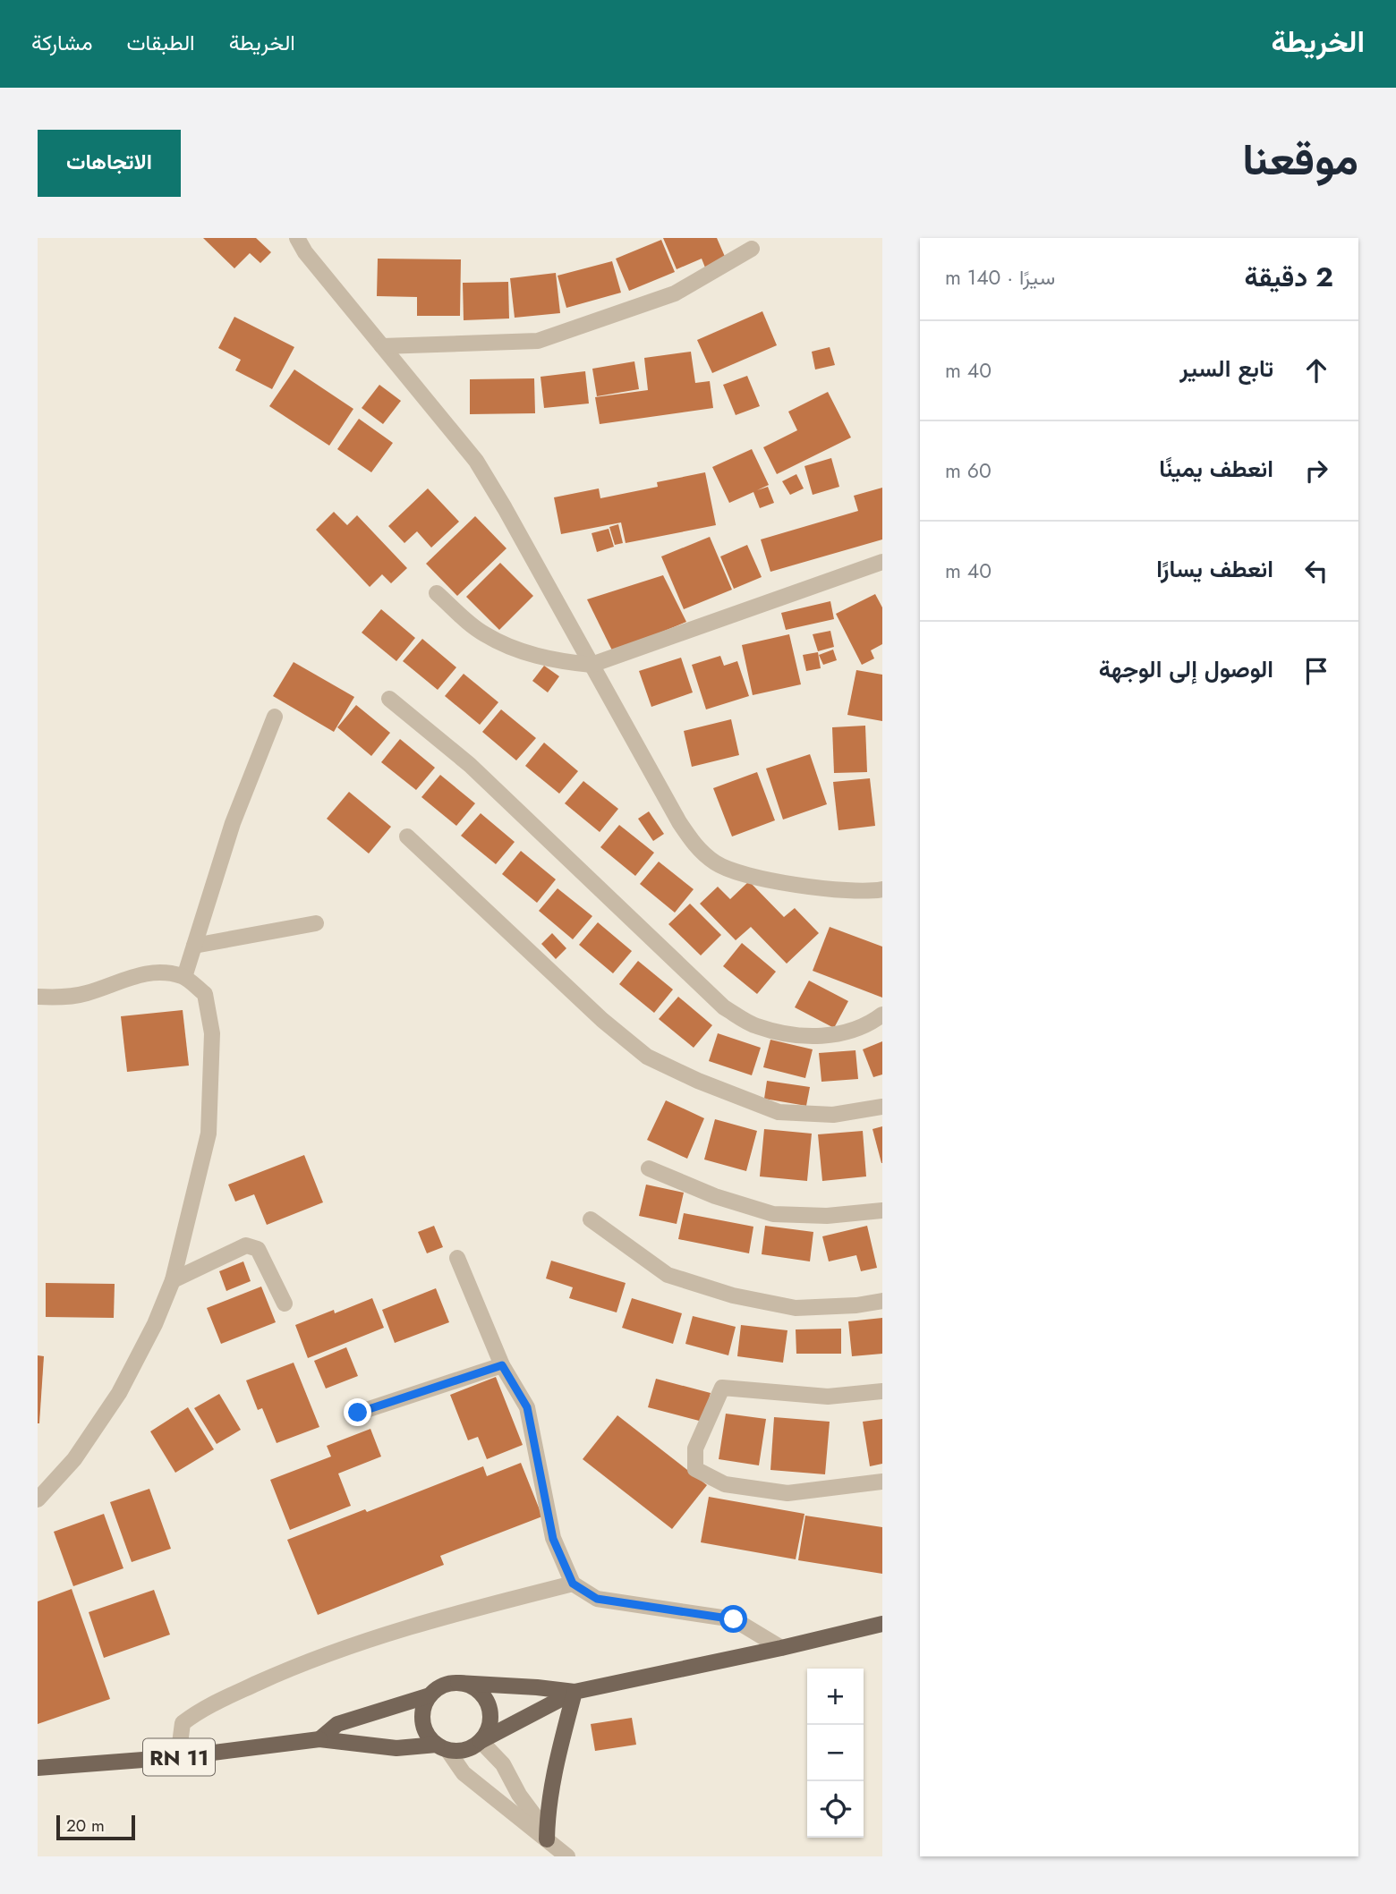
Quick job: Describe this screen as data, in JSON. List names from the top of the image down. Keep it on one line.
{"streets":{"main road":["RN 11"]},"scale_bar":"20 m","page":{"header":"الخريطة","nav":["الخريطة","الطبقات","مشاركة"],"title":"موقعنا","buttons":"الاتجاهات","heading":["2 دقيقة","سيرًا · 140 m"],"list":[["تابع السير","40 m"],["انعطف يمينًا","60 m"],["انعطف يسارًا","40 m"],"الوصول إلى الوجهة"],"map_buttons":["+","−"],"scale":"20 m"}}
